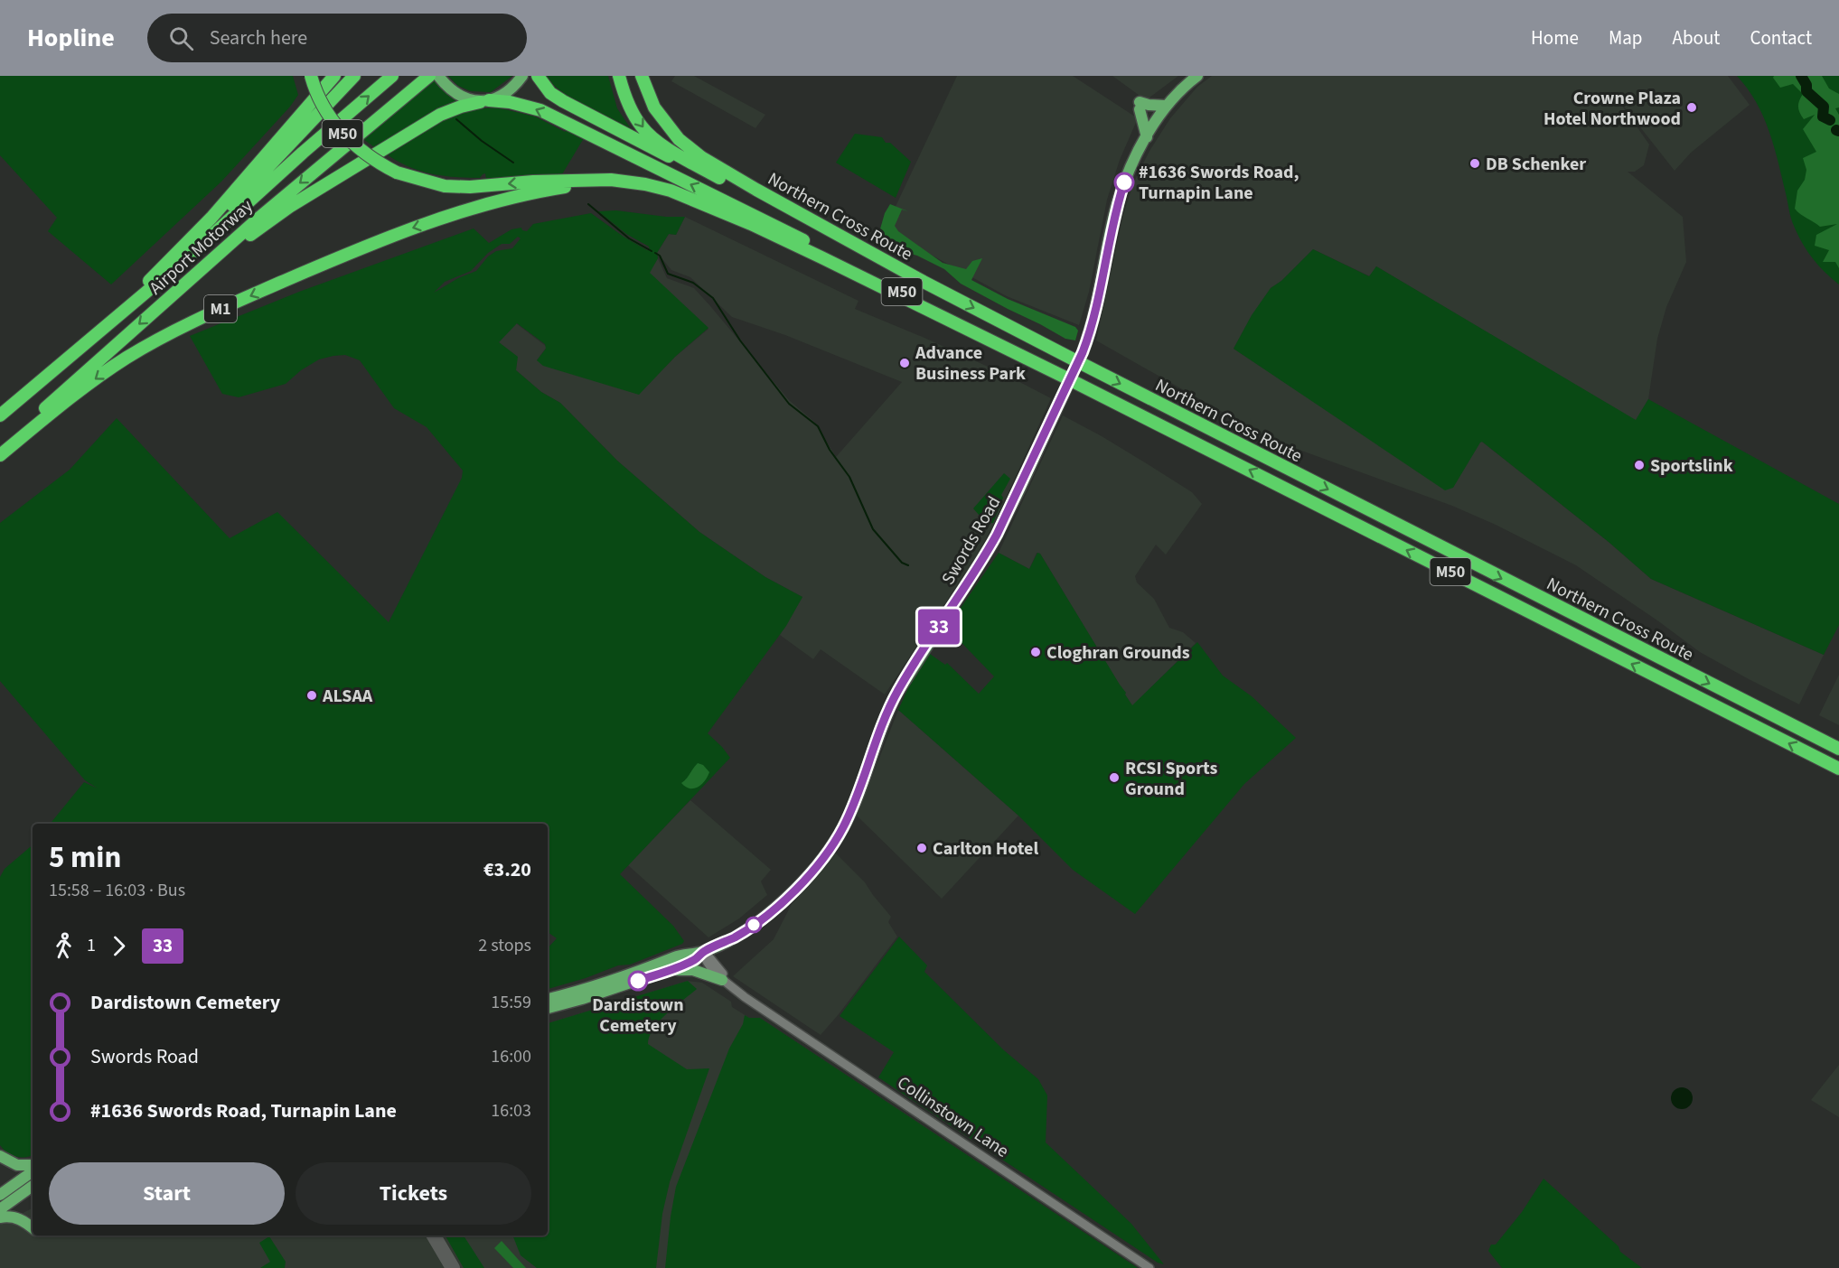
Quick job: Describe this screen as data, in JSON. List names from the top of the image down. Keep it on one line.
{"streets":{"highway":["M50","Northern Cross Route","Airport Motorway","M1"],"main road":["Swords Road"],"street":["Collinstown Lane"]},"crossings":[["M50","Northern Cross Route"],["M50","M1"],["Swords Road","Collinstown Lane"]],"places":["Crowne Plaza Hotel Northwood","DB Schenker","#1636 Swords Road, Turnapin Lane","Advance Business Park","Sportslink","Cloghran Grounds","ALSAA","RCSI Sports Ground","Carlton Hotel","Dardistown Cemetery"],"lines":["bus line 33"],"page":{"header":"Hopline","search":"Search here","nav":["Home","Map","About","Contact"],"on_map":"33","heading":["5 min","15:58 – 16:03 · Bus","€3.20"],"legs":["1","33","2 stops"],"list":[{"name":"Dardistown Cemetery","value":"15:59"},{"name":"Swords Road","value":"16:00"},{"name":"#1636 Swords Road, Turnapin Lane","value":"16:03"}],"buttons":["Start","Tickets"]}}
